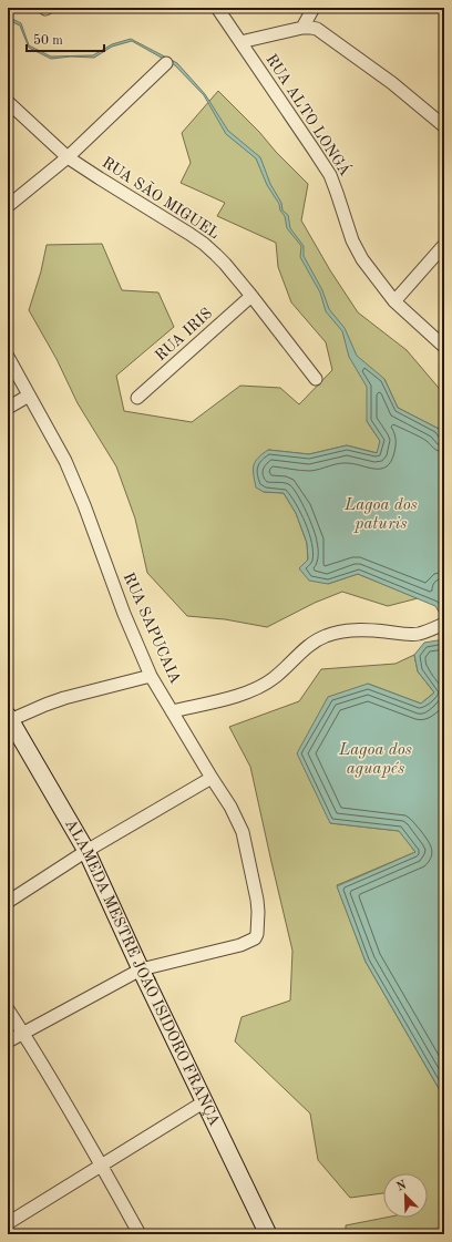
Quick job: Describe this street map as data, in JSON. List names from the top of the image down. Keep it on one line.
{"streets":{"main road":["ALAMEDA MESTRE JOÃO ISIDORO FRANÇA"],"street":["RUA ALTO LONGÁ","RUA SÃO MIGUEL","RUA IRIS","RUA SAPUCAIA"]},"crossings":[["RUA SÃO MIGUEL","RUA IRIS"],["RUA SAPUCAIA","ALAMEDA MESTRE JOÃO ISIDORO FRANÇA"]],"water":["Lagoa dos paturis","Lagoa dos aguapés"],"scale_bar":"50 m","north":"top left"}
